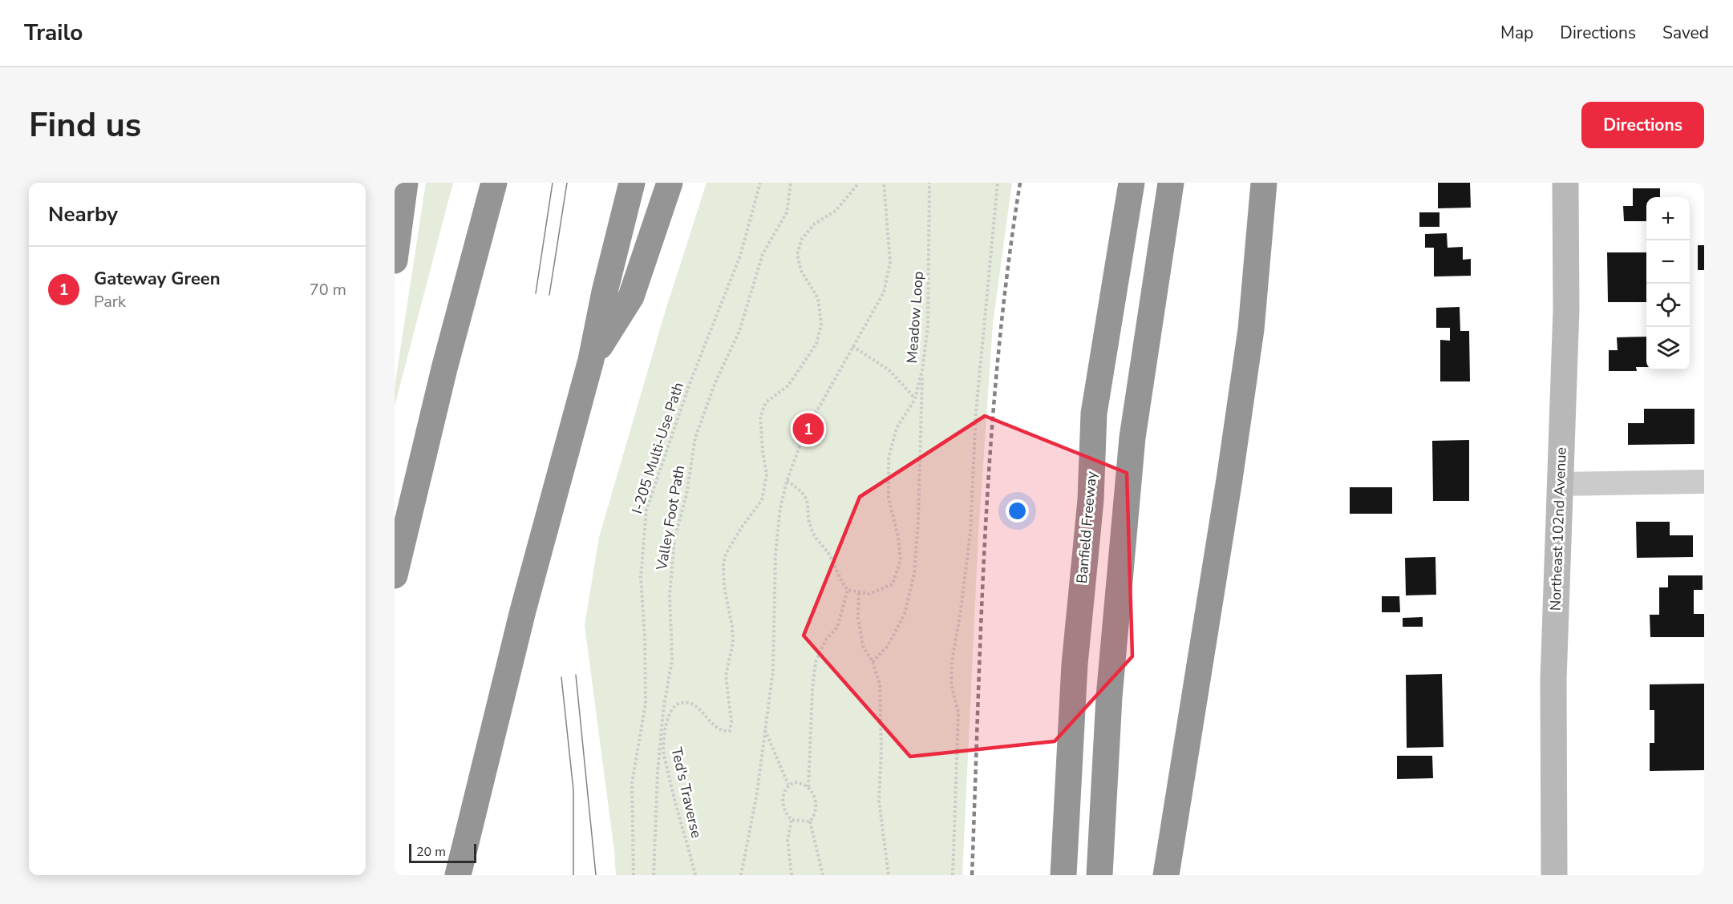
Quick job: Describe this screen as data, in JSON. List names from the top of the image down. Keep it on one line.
{"streets":{"highway":["Banfield Freeway"],"main road":["Northeast 102nd Avenue"],"path":["Meadow Loop","I-205 Multi-Use Path","Valley Foot Path","Ted's Traverse"]},"scale_bar":"20 m","page":{"header":"Trailo","nav":["Map","Directions","Saved"],"buttons":"Directions","title":"Find us","heading":"Nearby","map_buttons":["+","−"],"list":[{"mark":"1","name":"Gateway Green","note":"Park","value":"70 m"}],"pins":"1","scale":"20 m"}}
